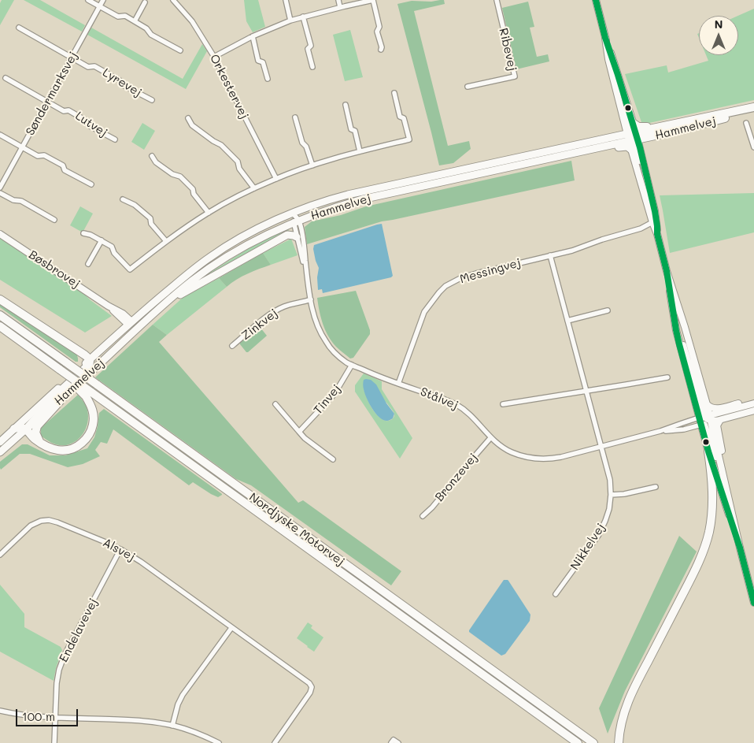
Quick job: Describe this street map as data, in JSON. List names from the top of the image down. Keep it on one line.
{"streets":{"highway":["Hammelvej","Nordjyske Motorvej"],"main road":["Bøsbrovej"],"street":["Ribevej","Lyrevej","Orkestervej","Søndermarksvej","Lutvej","Messingvej","Zinkvej","Stålvej","Tinvej","Bronzevej","Nikkelvej","Alsvej","Endelavevej"]},"crossings":[["Lyrevej","Søndermarksvej"],["Søndermarksvej","Lutvej"],["Hammelvej","Bøsbrovej"],["Hammelvej","Stålvej"],["Messingvej","Stålvej"],["Zinkvej","Stålvej"],["Stålvej","Tinvej"],["Stålvej","Bronzevej"],["Stålvej","Nikkelvej"],["Alsvej","Endelavevej"]],"scale_bar":"100 m","north":"top"}
